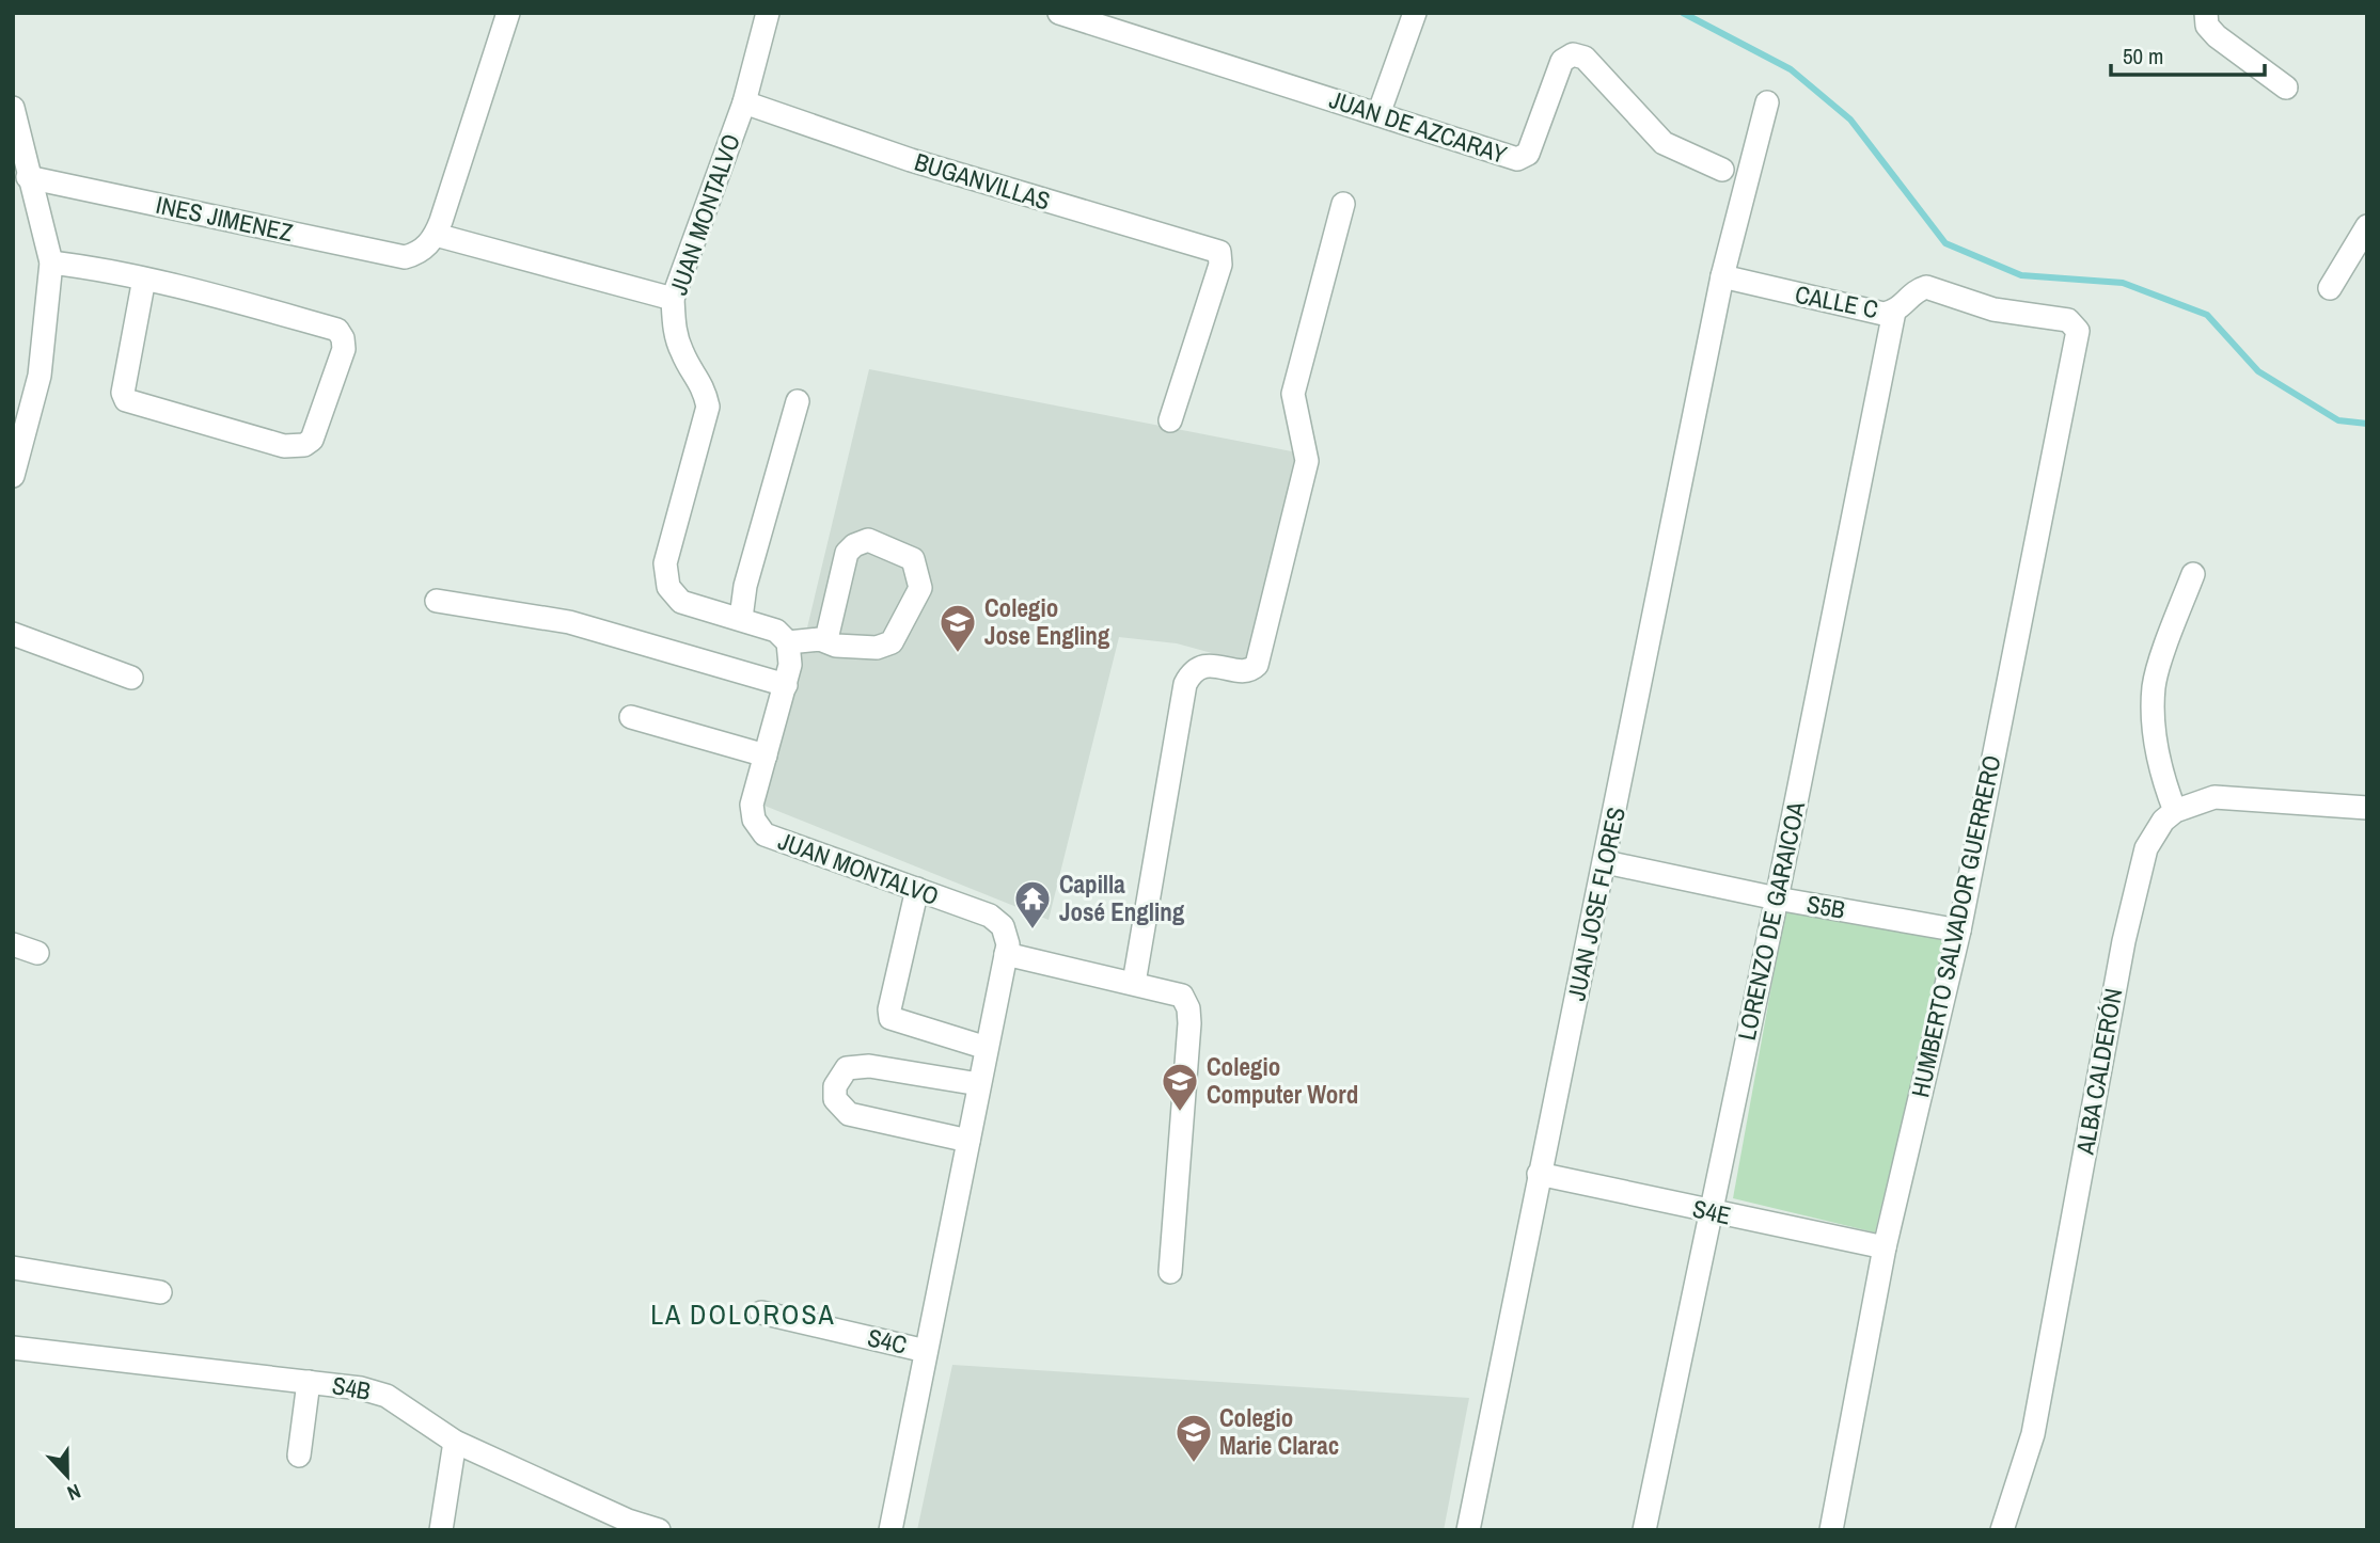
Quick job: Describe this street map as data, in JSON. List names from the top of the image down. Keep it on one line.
{"streets":{"street":["JUAN DE AZCARAY","BUGANVILLAS","JUAN MONTALVO","INES JIMENEZ","CALLE C","JUAN JOSE FLORES","S5B","LORENZO DE GARAICOA","HUMBERTO SALVADOR GUERRERO","ALBA CALDERÓN","S4E","S4C","S4B"]},"crossings":[["BUGANVILLAS","JUAN MONTALVO"],["JUAN MONTALVO","INES JIMENEZ"],["JUAN MONTALVO","S4C"],["CALLE C","JUAN JOSE FLORES"],["CALLE C","LORENZO DE GARAICOA"],["CALLE C","HUMBERTO SALVADOR GUERRERO"],["JUAN JOSE FLORES","S5B"],["JUAN JOSE FLORES","S4E"],["S5B","LORENZO DE GARAICOA"],["S5B","HUMBERTO SALVADOR GUERRERO"],["LORENZO DE GARAICOA","S4E"],["HUMBERTO SALVADOR GUERRERO","S4E"]],"districts":["LA DOLOROSA"],"places":{"school or university":["Colegio Jose Engling","Colegio Computer Word","Colegio Marie Clarac"],"temple":["Capilla José Engling"]},"scale_bar":"50 m","north":"bottom"}
